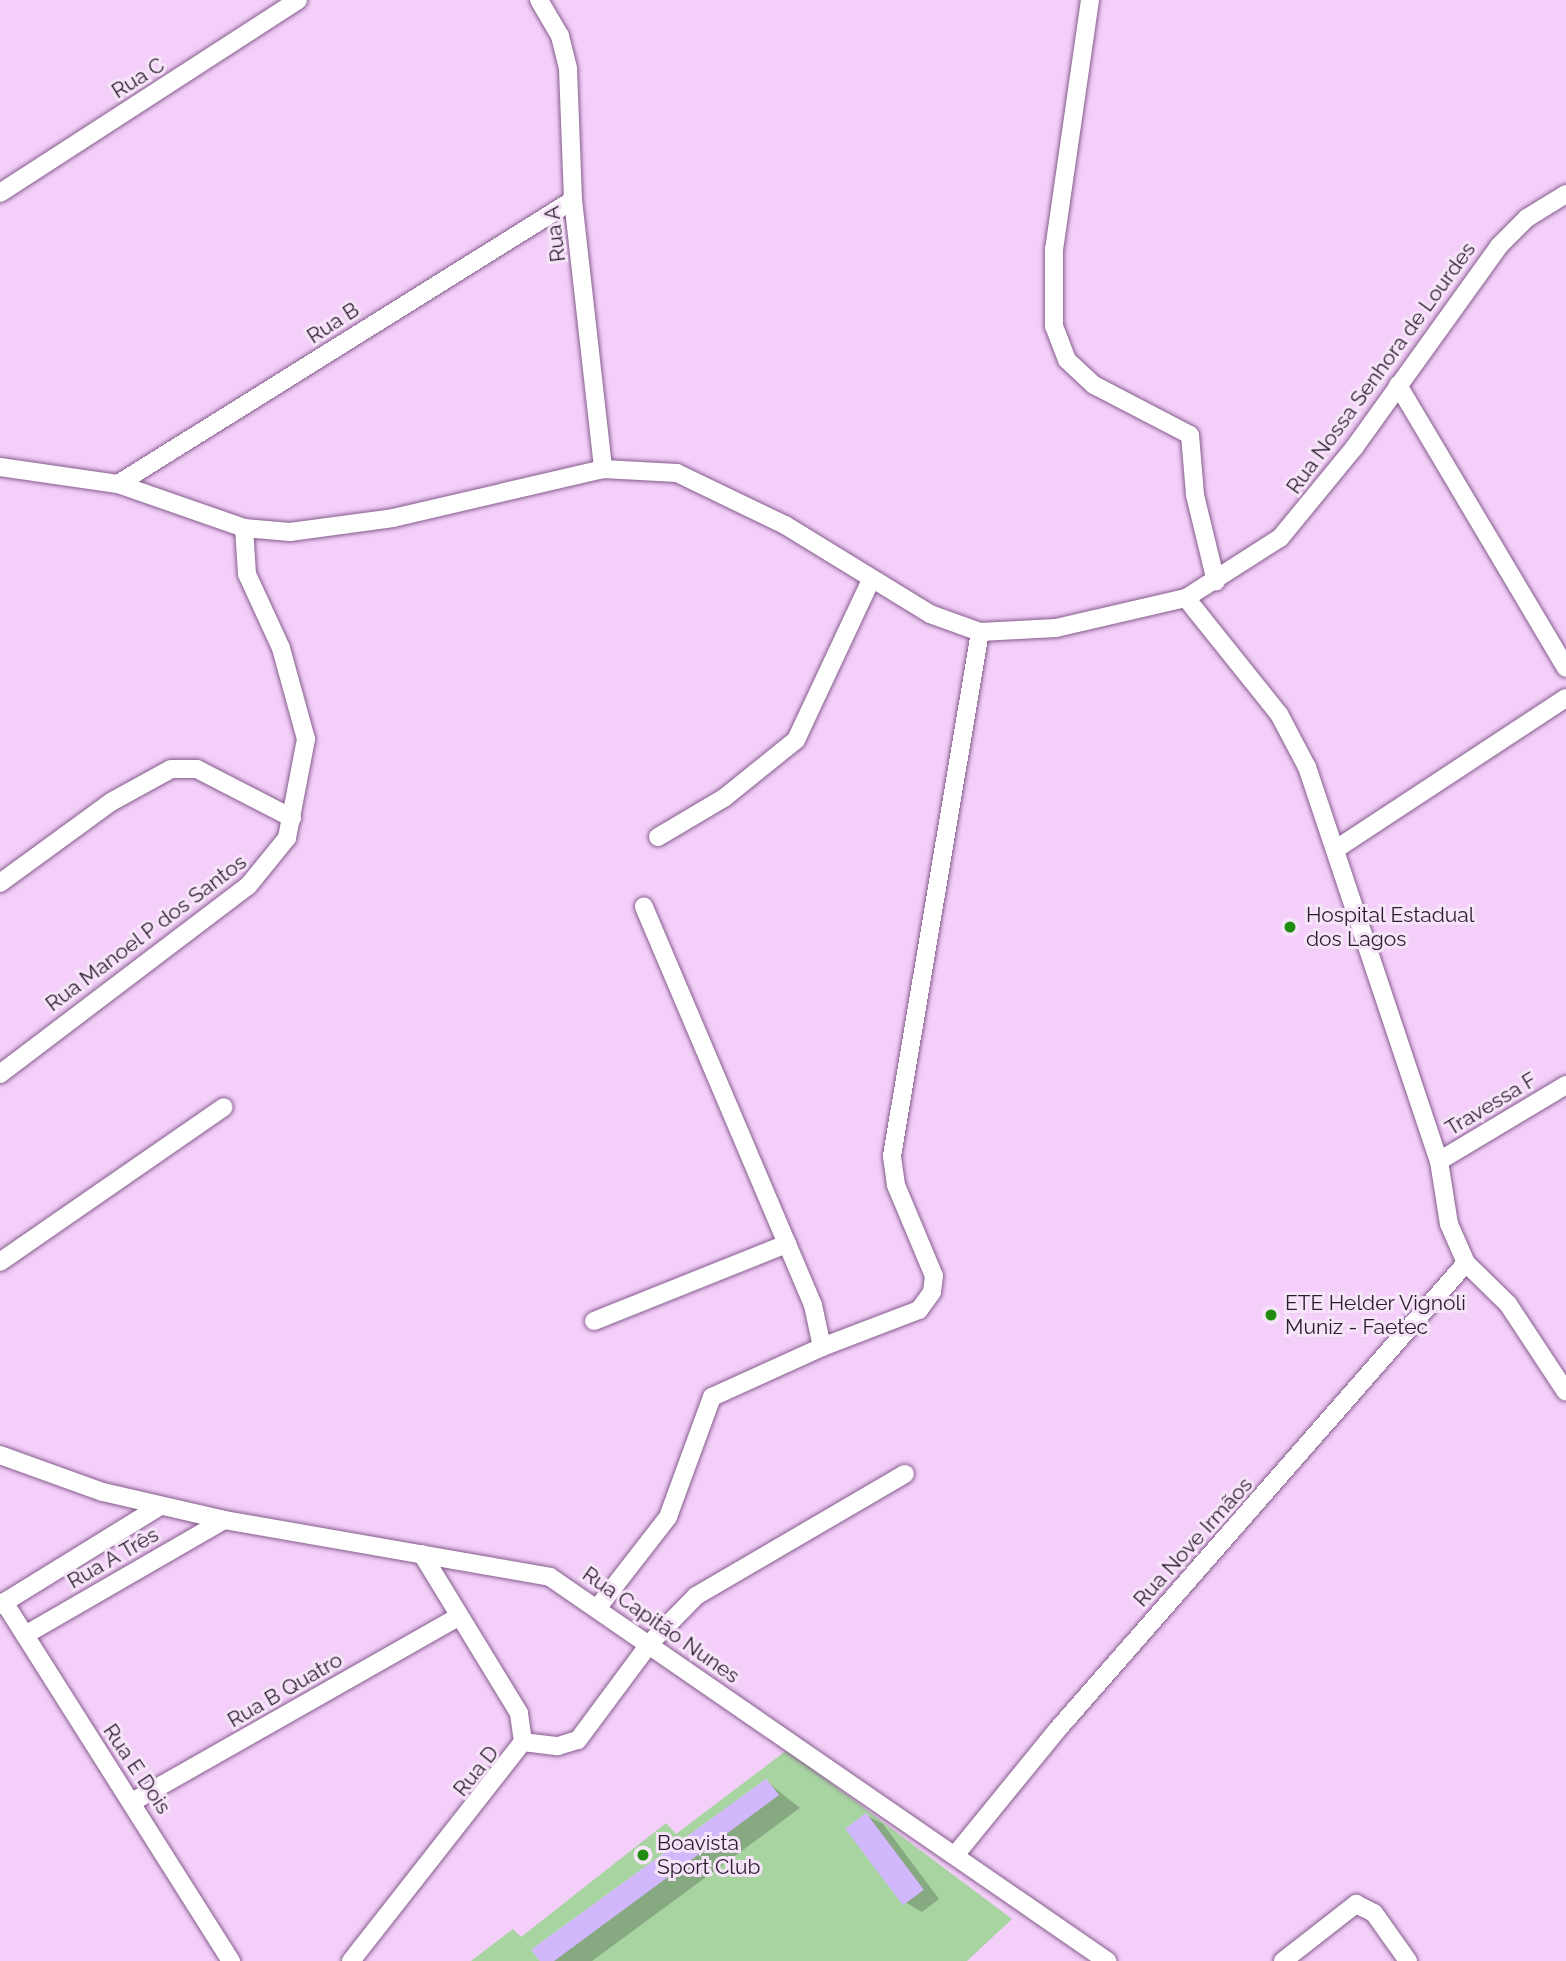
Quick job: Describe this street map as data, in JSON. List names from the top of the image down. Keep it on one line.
{"streets":{"street":["Rua C","Rua A","Rua B","Rua Nossa Senhora de Lourdes","Rua Manoel P dos Santos","Travessa F","Rua Nove Irmãos","Rua A Três","Rua Capitão Nunes","Rua B Quatro","Rua E Dois","Rua D"]},"crossings":[["Rua A","Rua B"],["Rua A","Rua Nossa Senhora de Lourdes"],["Rua B","Rua Nossa Senhora de Lourdes"],["Rua Nossa Senhora de Lourdes","Rua Manoel P dos Santos"],["Rua Nove Irmãos","Rua Capitão Nunes"],["Rua A Três","Rua Capitão Nunes"],["Rua A Três","Rua E Dois"],["Rua Capitão Nunes","Rua D"],["Rua B Quatro","Rua E Dois"],["Rua B Quatro","Rua D"]],"places":["Hospital Estadual dos Lagos","ETE Helder Vignoli Muniz - Faetec","Boavista Sport Club"]}
